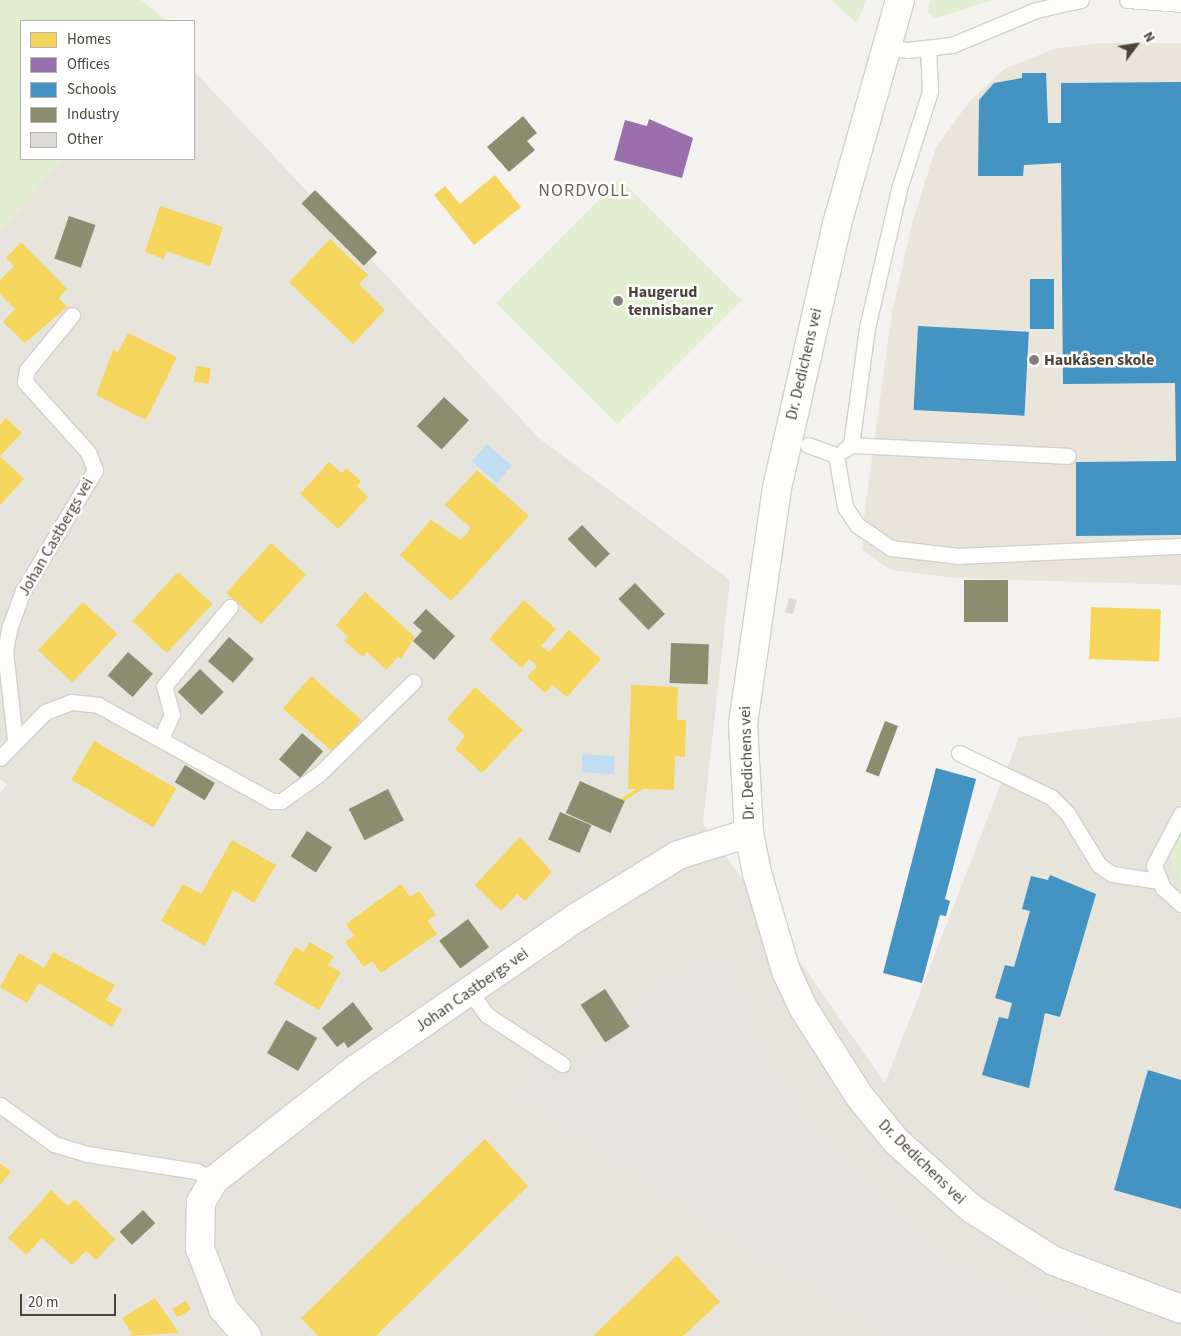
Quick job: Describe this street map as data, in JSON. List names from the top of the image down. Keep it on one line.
{"streets":{"street":["Dr. Dedichens vei","Johan Castbergs vei"]},"crossings":[["Dr. Dedichens vei","Johan Castbergs vei"]],"districts":["NORDVOLL"],"places":["Haugerud tennisbaner","Haukåsen skole"],"legend":["Homes","Offices","Schools","Industry","Other"],"scale_bar":"20 m","north":"top right"}
